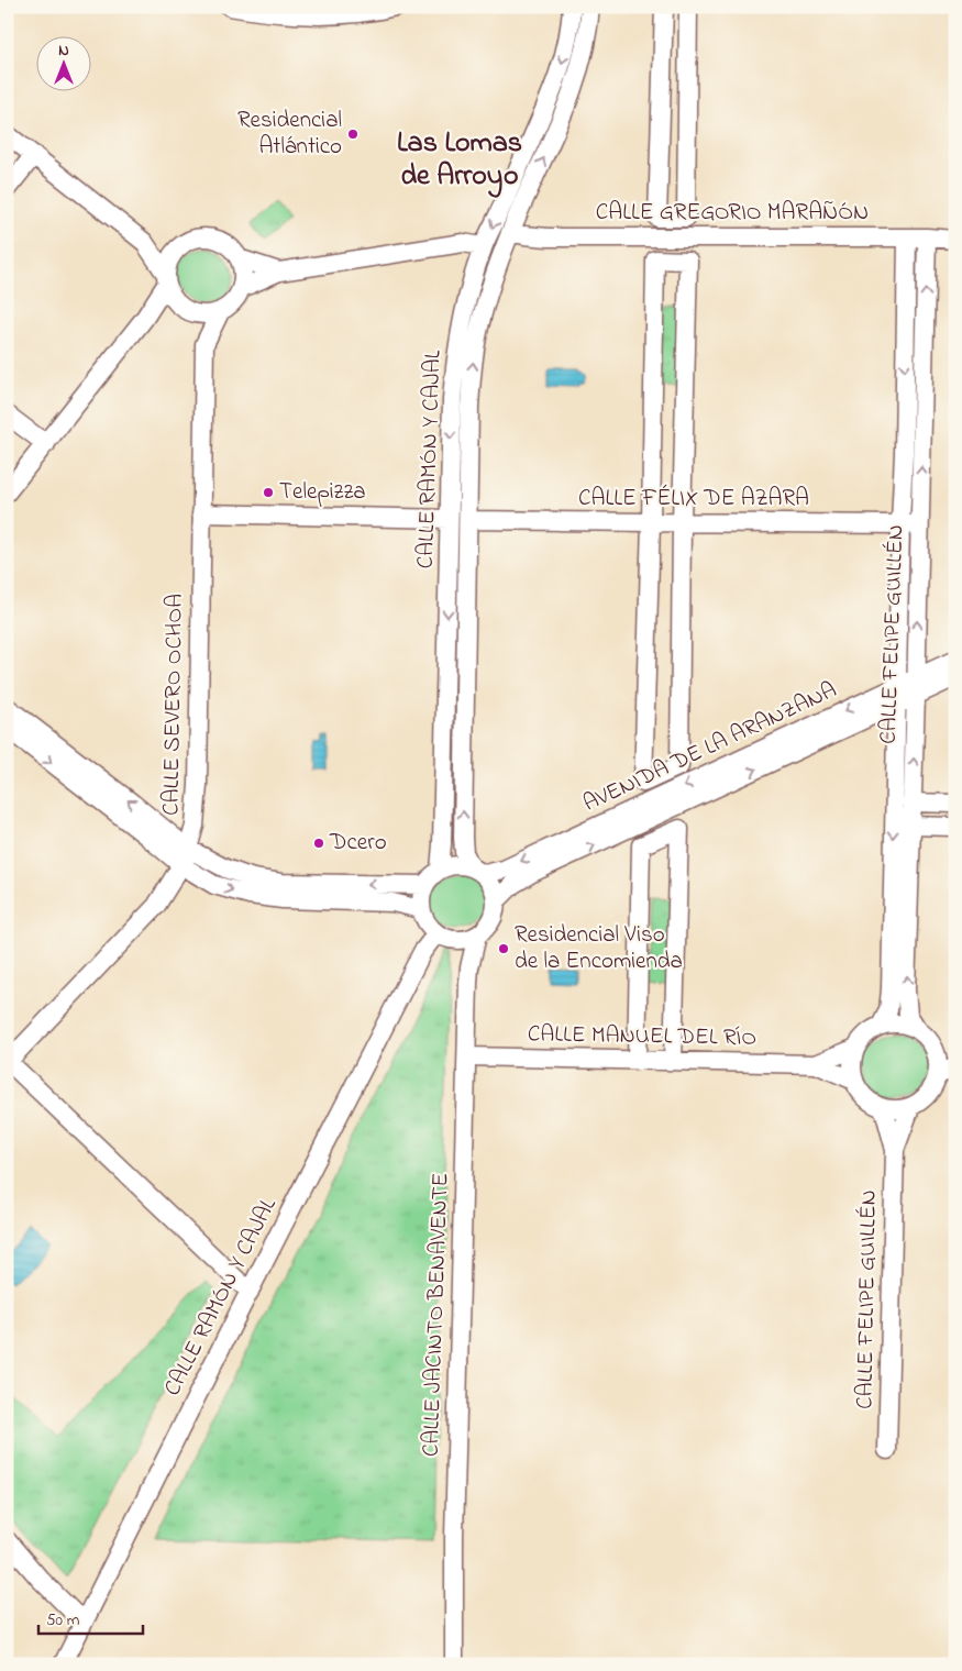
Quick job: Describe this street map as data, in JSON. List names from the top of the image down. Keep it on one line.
{"streets":{"street":["CALLE GREGORIO MARAÑÓN","CALLE RAMÓN Y CAJAL","CALLE FÉLIX DE AZARA","CALLE FELIPE GUILLÉN","CALLE SEVERO OCHOA","AVENIDA DE LA ARANZANA","CALLE MANUEL DEL RÍO","CALLE JACINTO BENAVENTE"]},"crossings":[["CALLE GREGORIO MARAÑÓN","CALLE RAMÓN Y CAJAL"],["CALLE GREGORIO MARAÑÓN","CALLE FELIPE GUILLÉN"],["CALLE RAMÓN Y CAJAL","CALLE FÉLIX DE AZARA"],["CALLE RAMÓN Y CAJAL","AVENIDA DE LA ARANZANA"],["CALLE RAMÓN Y CAJAL","CALLE JACINTO BENAVENTE"],["CALLE FÉLIX DE AZARA","CALLE FELIPE GUILLÉN"],["CALLE FELIPE GUILLÉN","AVENIDA DE LA ARANZANA"],["CALLE FELIPE GUILLÉN","CALLE MANUEL DEL RÍO"],["AVENIDA DE LA ARANZANA","CALLE JACINTO BENAVENTE"],["CALLE MANUEL DEL RÍO","CALLE JACINTO BENAVENTE"]],"districts":["Las Lomas de Arroyo"],"places":["Residencial Atlántico","Telepizza","Dcero","Residencial Viso de la Encomienda"],"scale_bar":"50 m","north":"top"}
